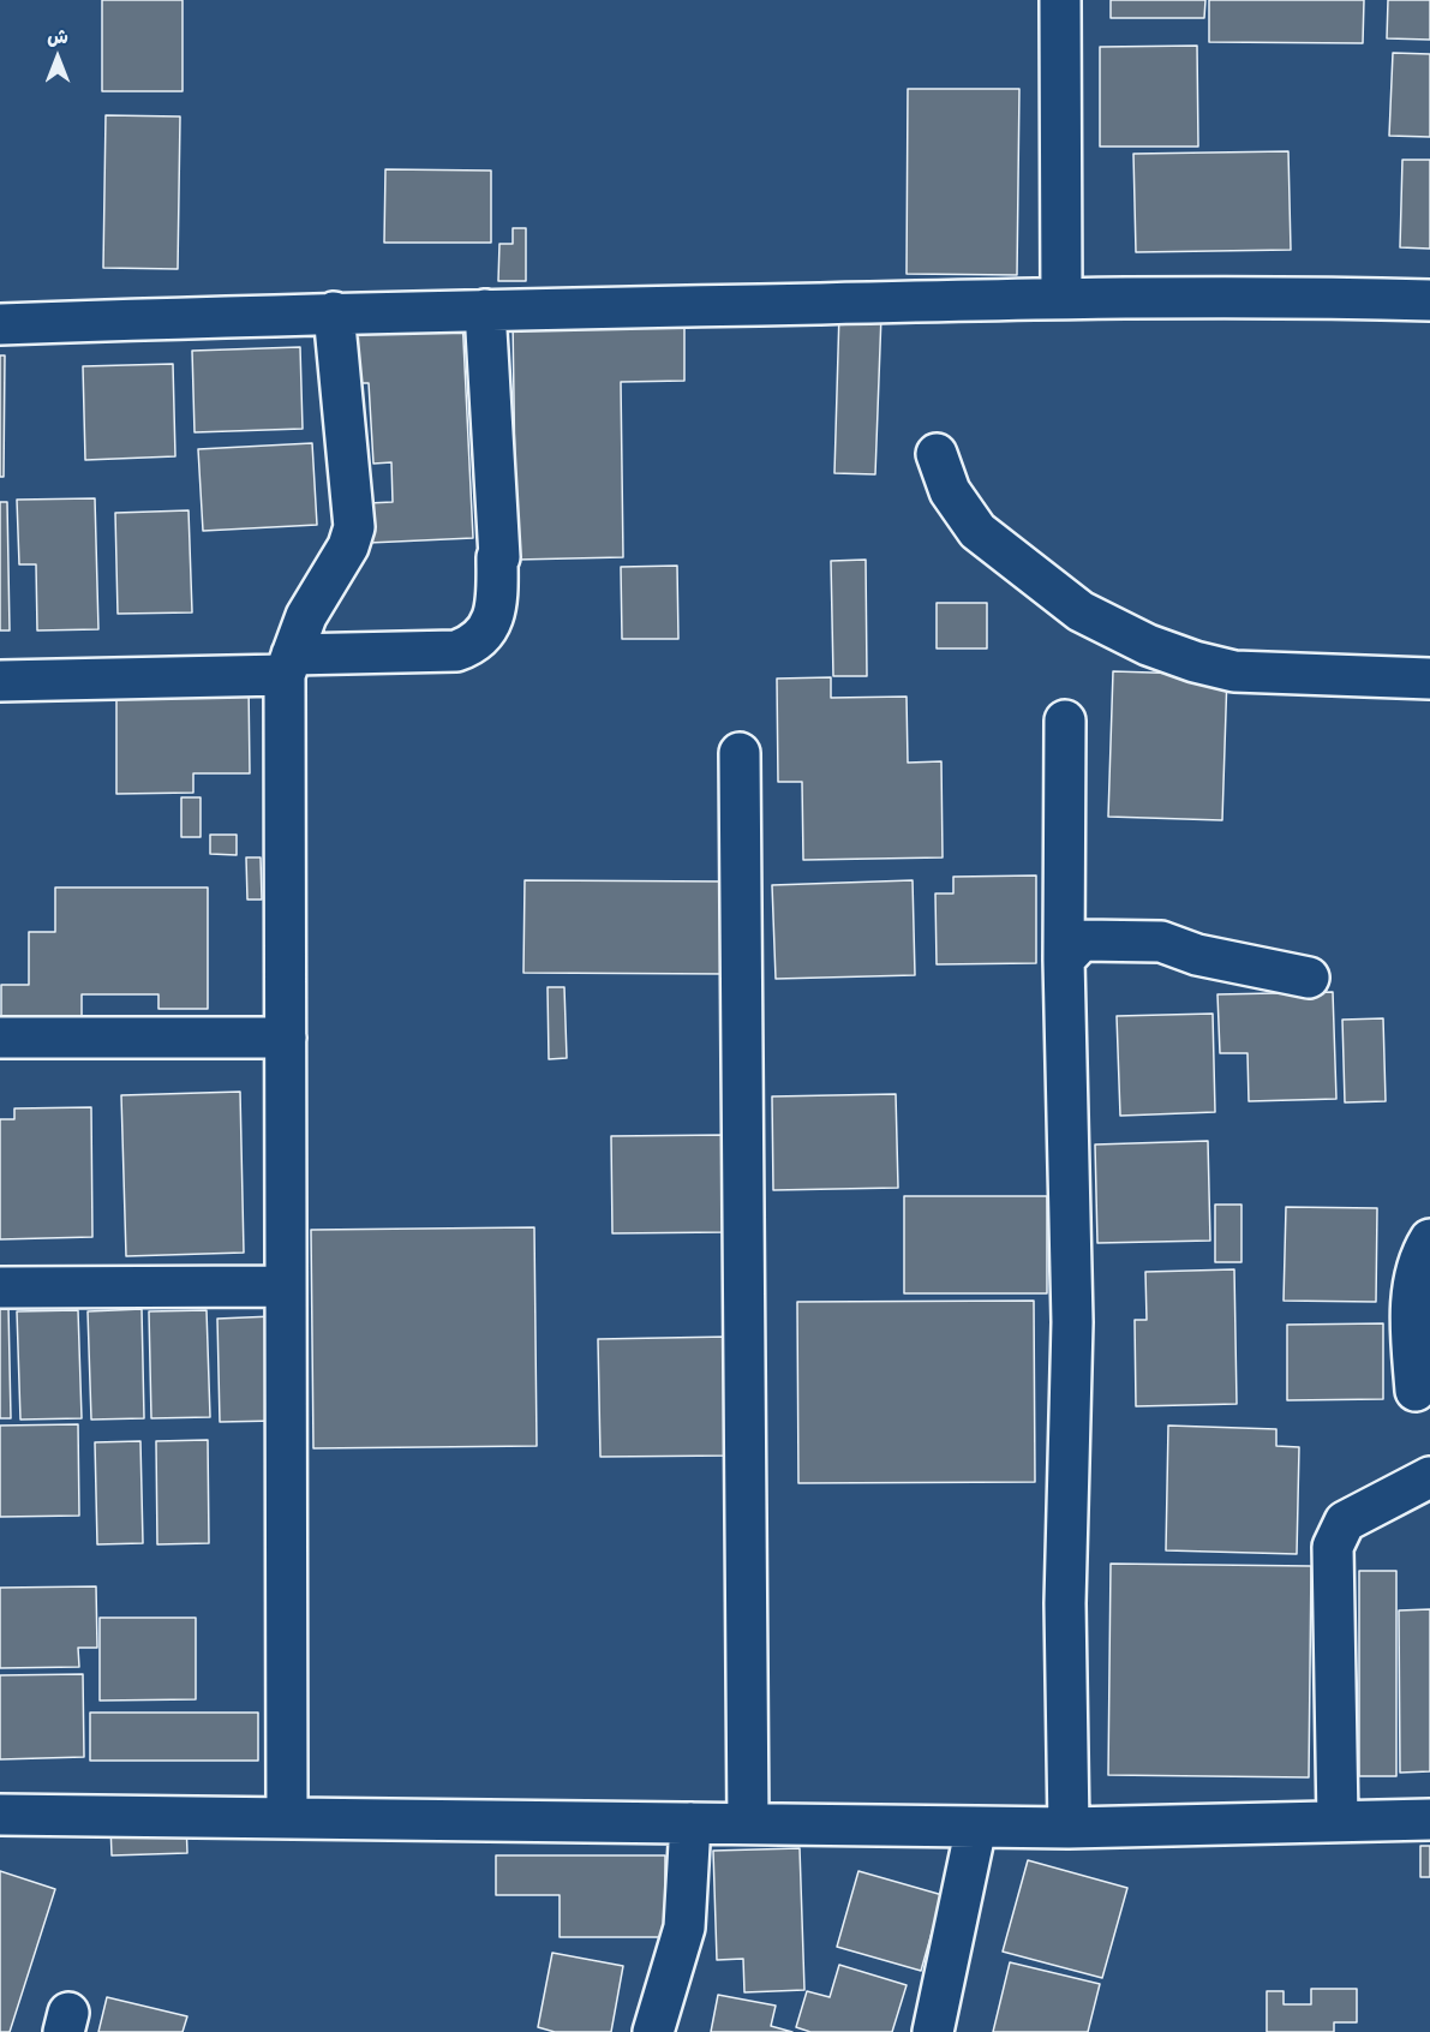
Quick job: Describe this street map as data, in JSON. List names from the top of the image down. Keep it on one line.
{"north":"top"}
